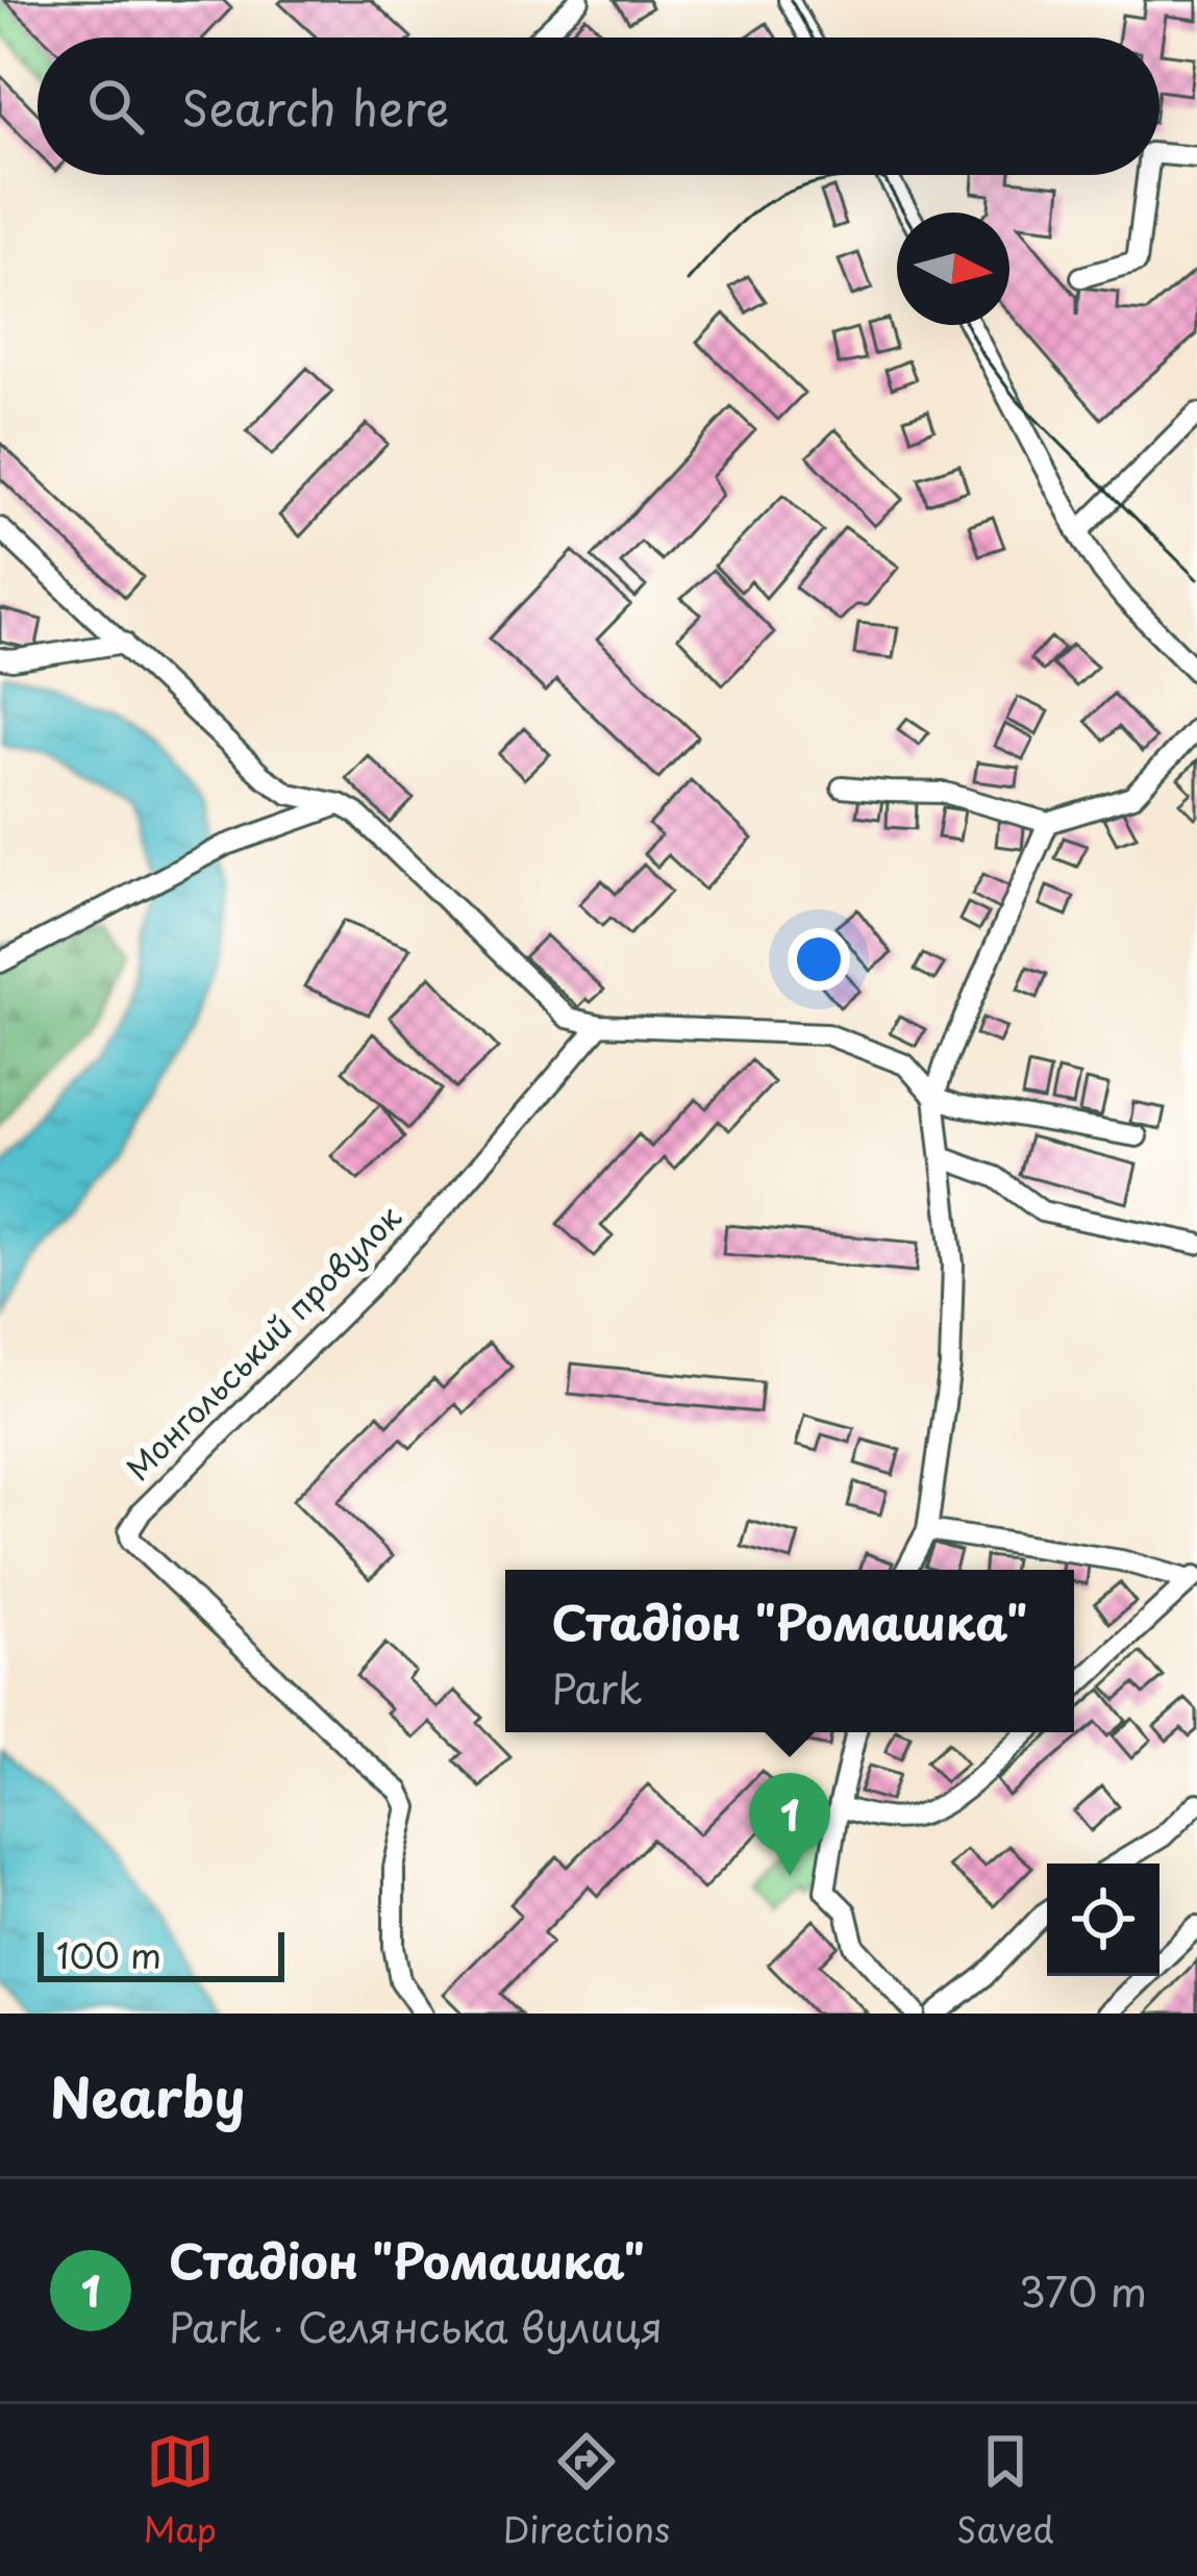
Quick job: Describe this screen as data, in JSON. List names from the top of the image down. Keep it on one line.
{"streets":{"street":["Монгольський провулок"]},"scale_bar":"100 m","north":"right","page":{"search":"Search here","popup":["Стадіон \"Ромашка\"","Park"],"pins":"1","scale":"100 m","heading":"Nearby","list":[{"mark":"1","name":"Стадіон \"Ромашка\"","note":"Park · Селянська вулиця","value":"370 m"}],"nav":["Map","Directions","Saved"]}}
